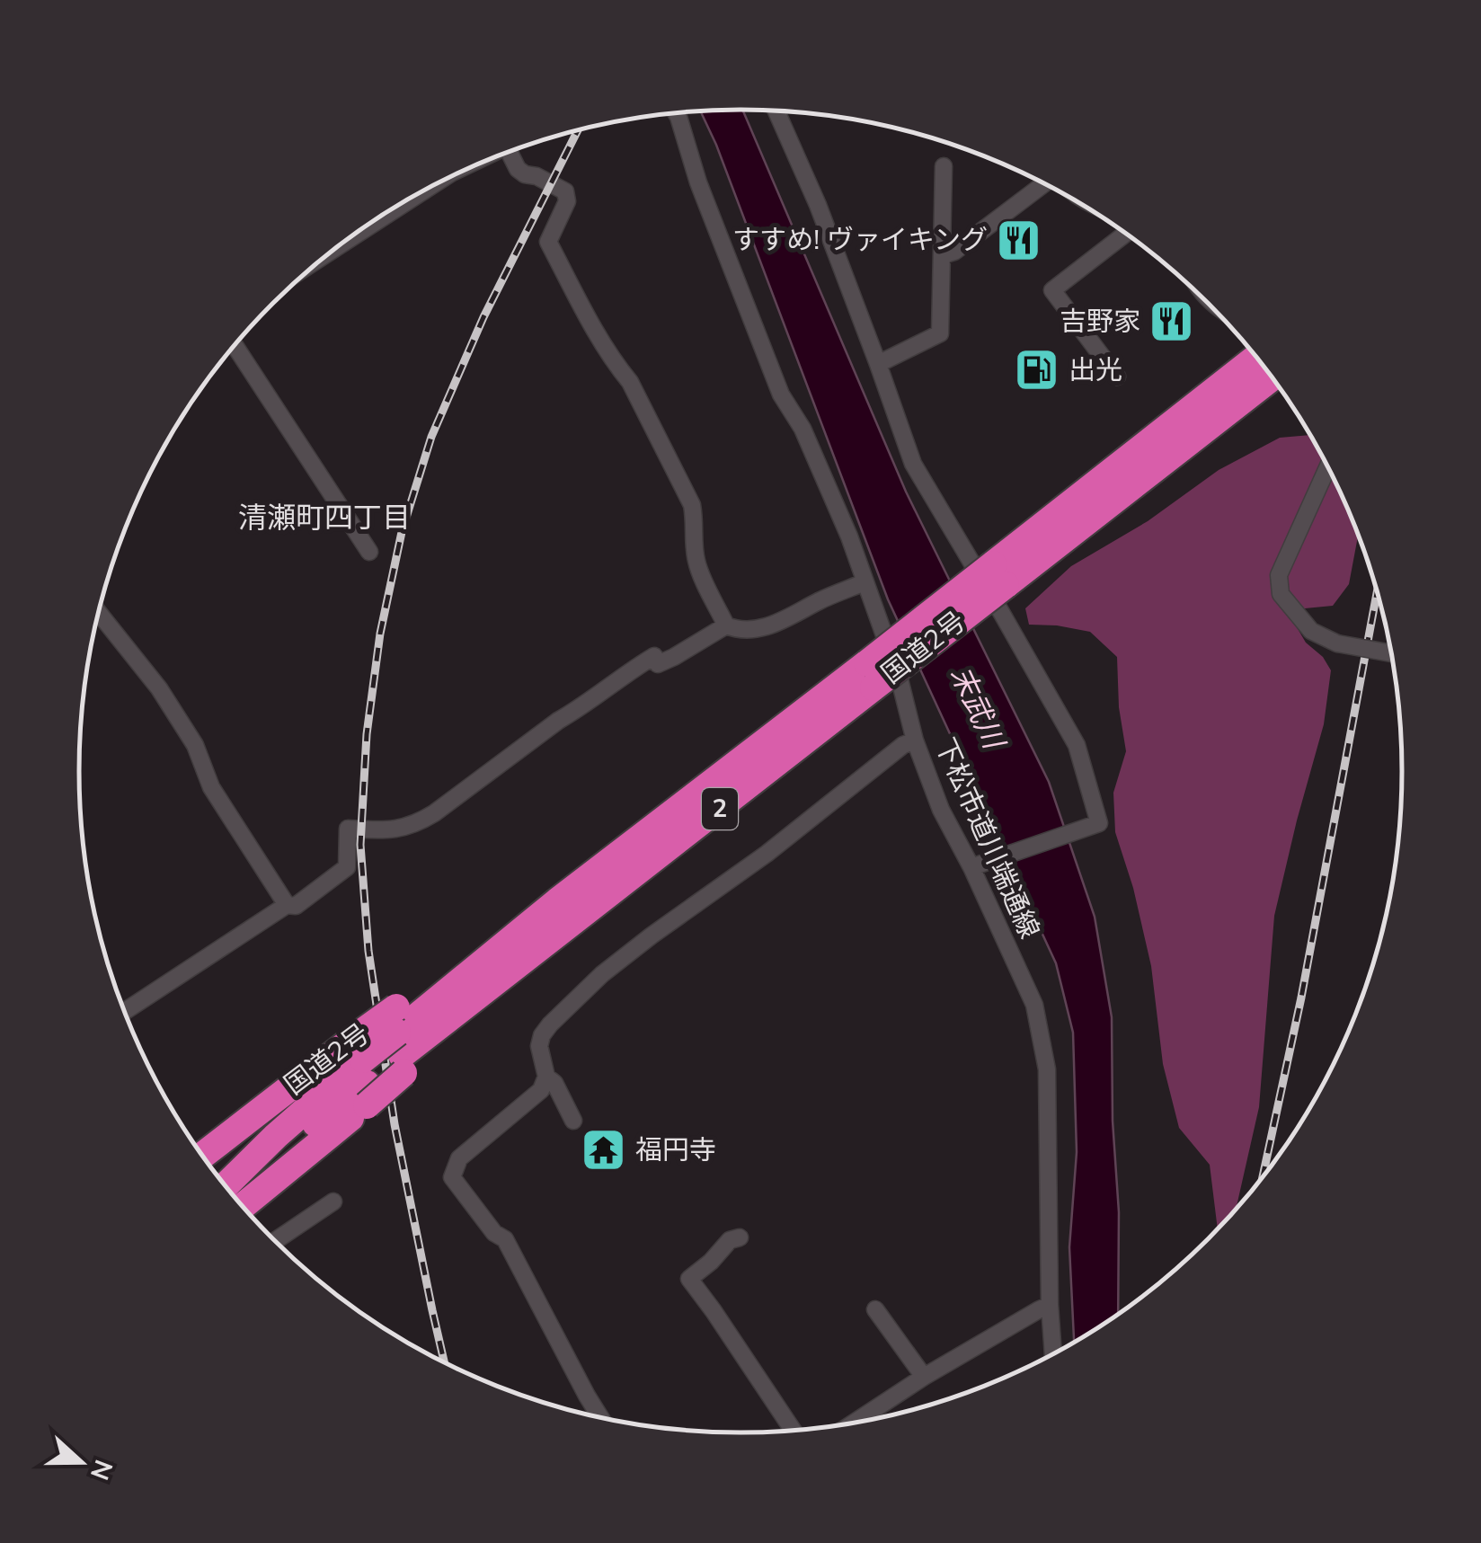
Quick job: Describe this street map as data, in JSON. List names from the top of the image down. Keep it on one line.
{"streets":{"highway":["国道2号","2"],"street":["下松市道川端通線"]},"districts":["清瀬町四丁目"],"water":["末武川"],"places":{"restaurant":["すすめ! ヴァイキング","吉野家"],"fuel station":["出光"],"temple":["福円寺"]},"north":"right"}
